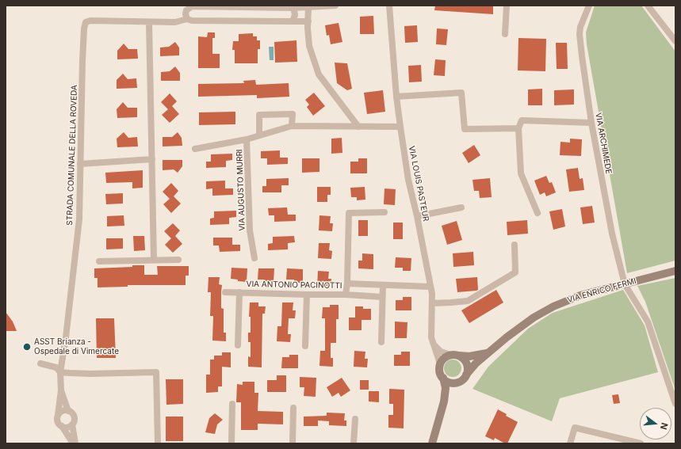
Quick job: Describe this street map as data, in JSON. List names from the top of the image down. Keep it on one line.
{"streets":{"street":["VIA ARCHIMEDE","STRADA COMUNALE DELLA ROVEDA","VIA LOUIS PASTEUR","VIA AUGUSTO MURRI","VIA ANTONIO PACINOTTI","VIA ENRICO FERMI"]},"crossings":[["VIA ARCHIMEDE","VIA ENRICO FERMI"],["VIA LOUIS PASTEUR","VIA AUGUSTO MURRI"],["VIA LOUIS PASTEUR","VIA ANTONIO PACINOTTI"],["VIA LOUIS PASTEUR","VIA ENRICO FERMI"]],"places":["ASST Brianza - Ospedale di Vimercate"],"north":"right"}
